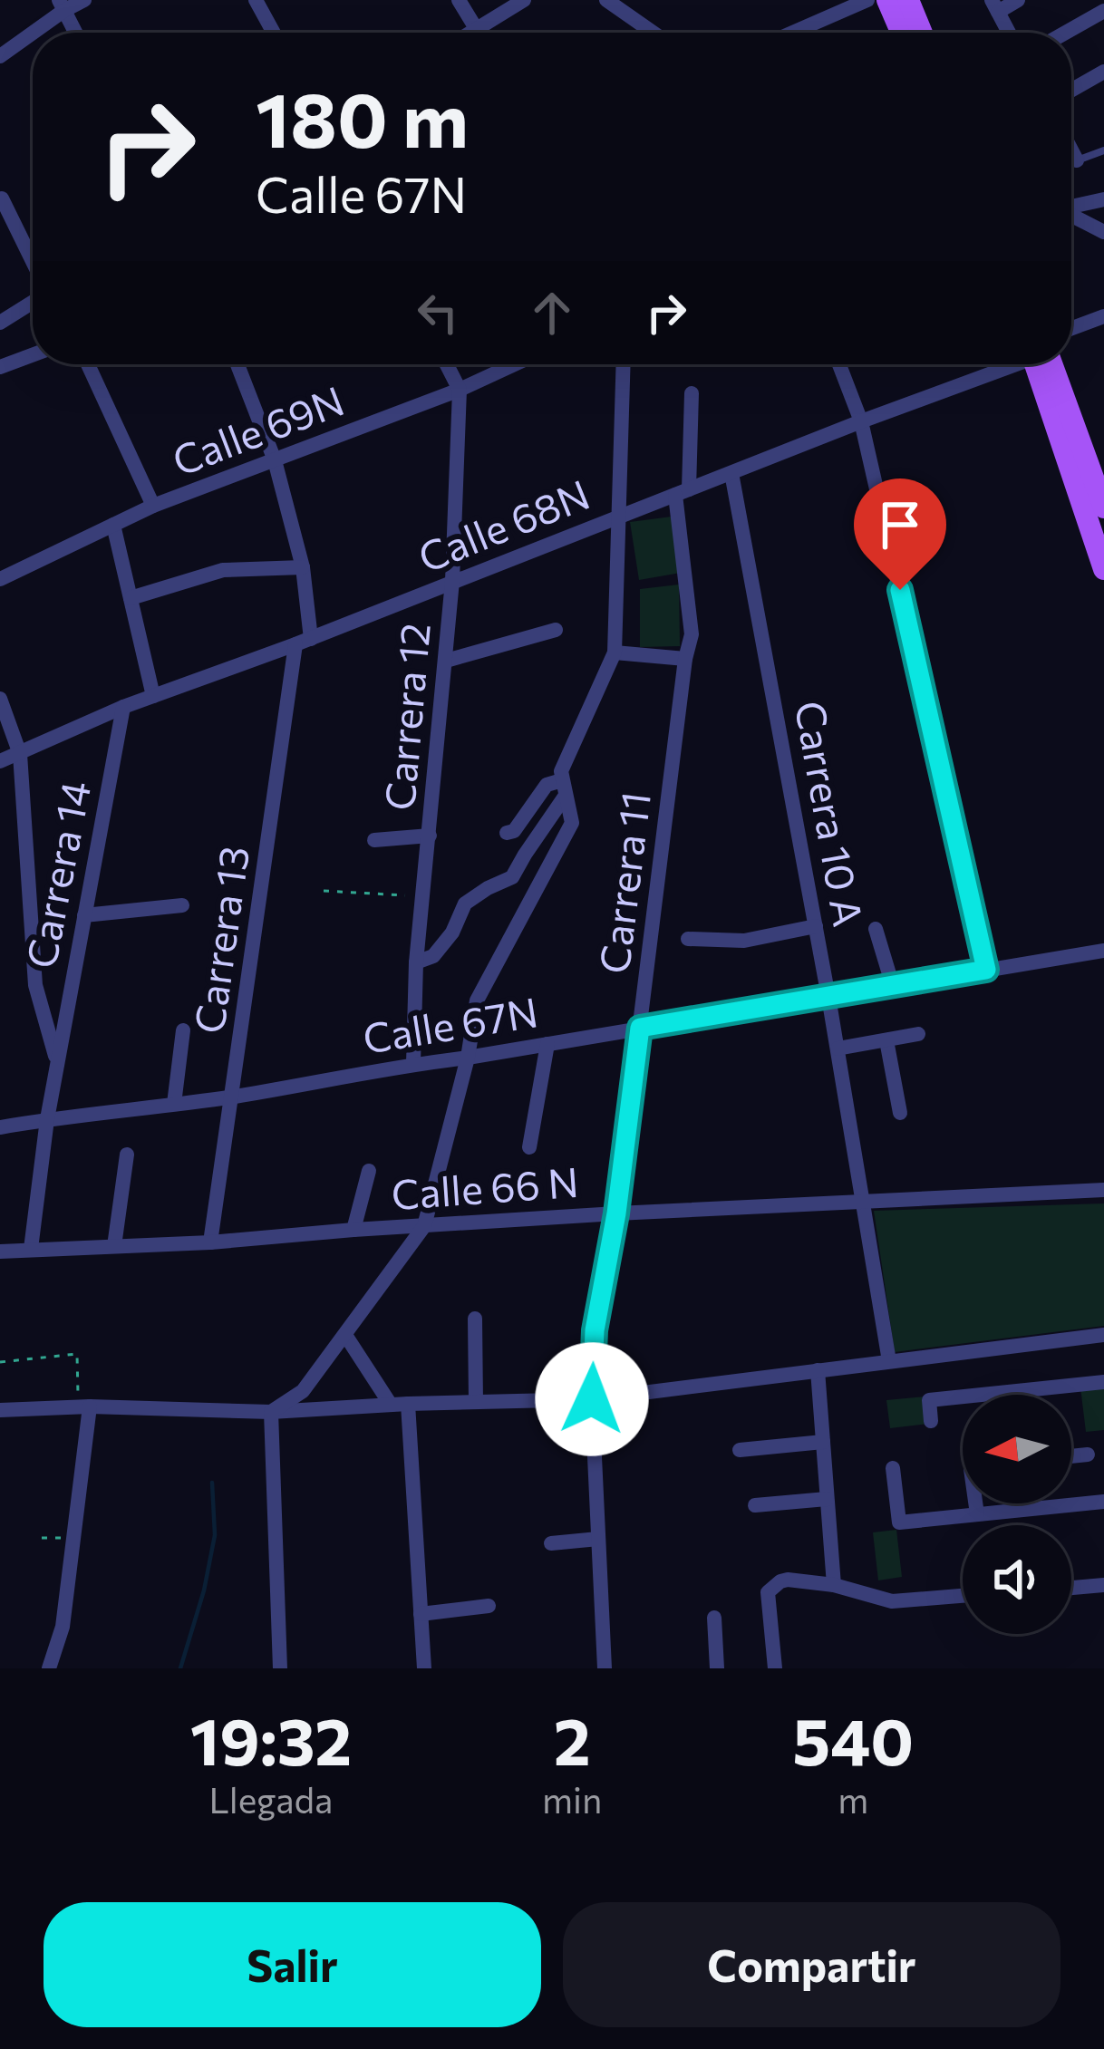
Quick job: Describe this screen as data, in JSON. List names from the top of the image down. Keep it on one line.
{"streets":{"street":["Calle 69N","Calle 68N","Carrera 12","Carrera 10 A","Carrera 14","Carrera 11","Carrera 13","Calle 67N","Calle 66 N"]},"crossings":[["Calle 69N","Carrera 12"],["Calle 69N","Carrera 13"],["Calle 68N","Carrera 12"],["Calle 68N","Carrera 10 A"],["Calle 68N","Carrera 14"],["Calle 68N","Carrera 11"],["Calle 68N","Carrera 13"],["Carrera 12","Calle 67N"],["Carrera 10 A","Calle 67N"],["Carrera 10 A","Calle 66 N"],["Carrera 14","Calle 67N"],["Carrera 14","Calle 66 N"],["Carrera 11","Calle 67N"],["Carrera 11","Calle 66 N"],["Carrera 13","Calle 67N"],["Carrera 13","Calle 66 N"]],"north":"left","page":{"turn":["180 m","Calle 67N"],"eta":["19:32","Llegada","2","min","540","m"],"buttons":["Salir","Compartir"]}}
